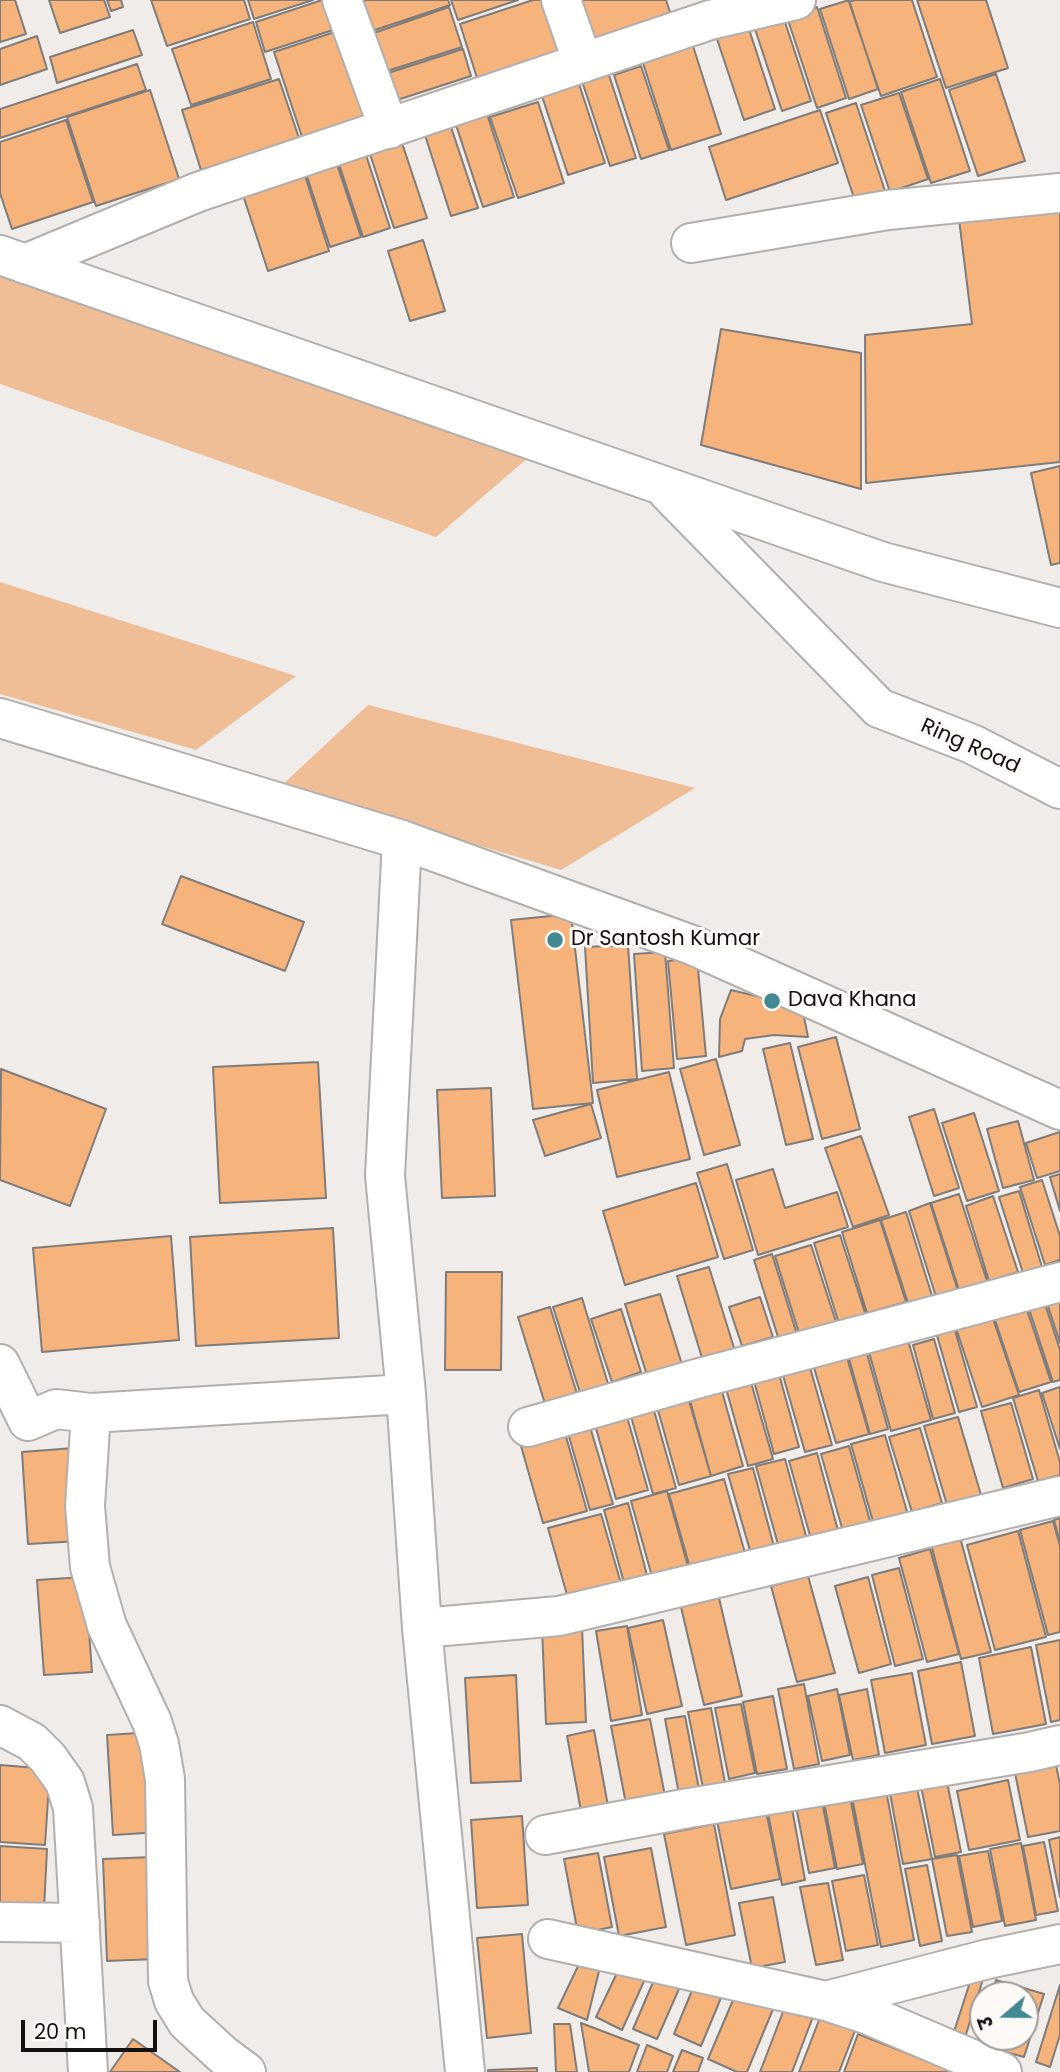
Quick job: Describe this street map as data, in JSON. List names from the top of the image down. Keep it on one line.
{"streets":{"street":["Ring Road"]},"places":["Dr Santosh Kumar","Dava Khana"],"scale_bar":"20 m","north":"left"}
